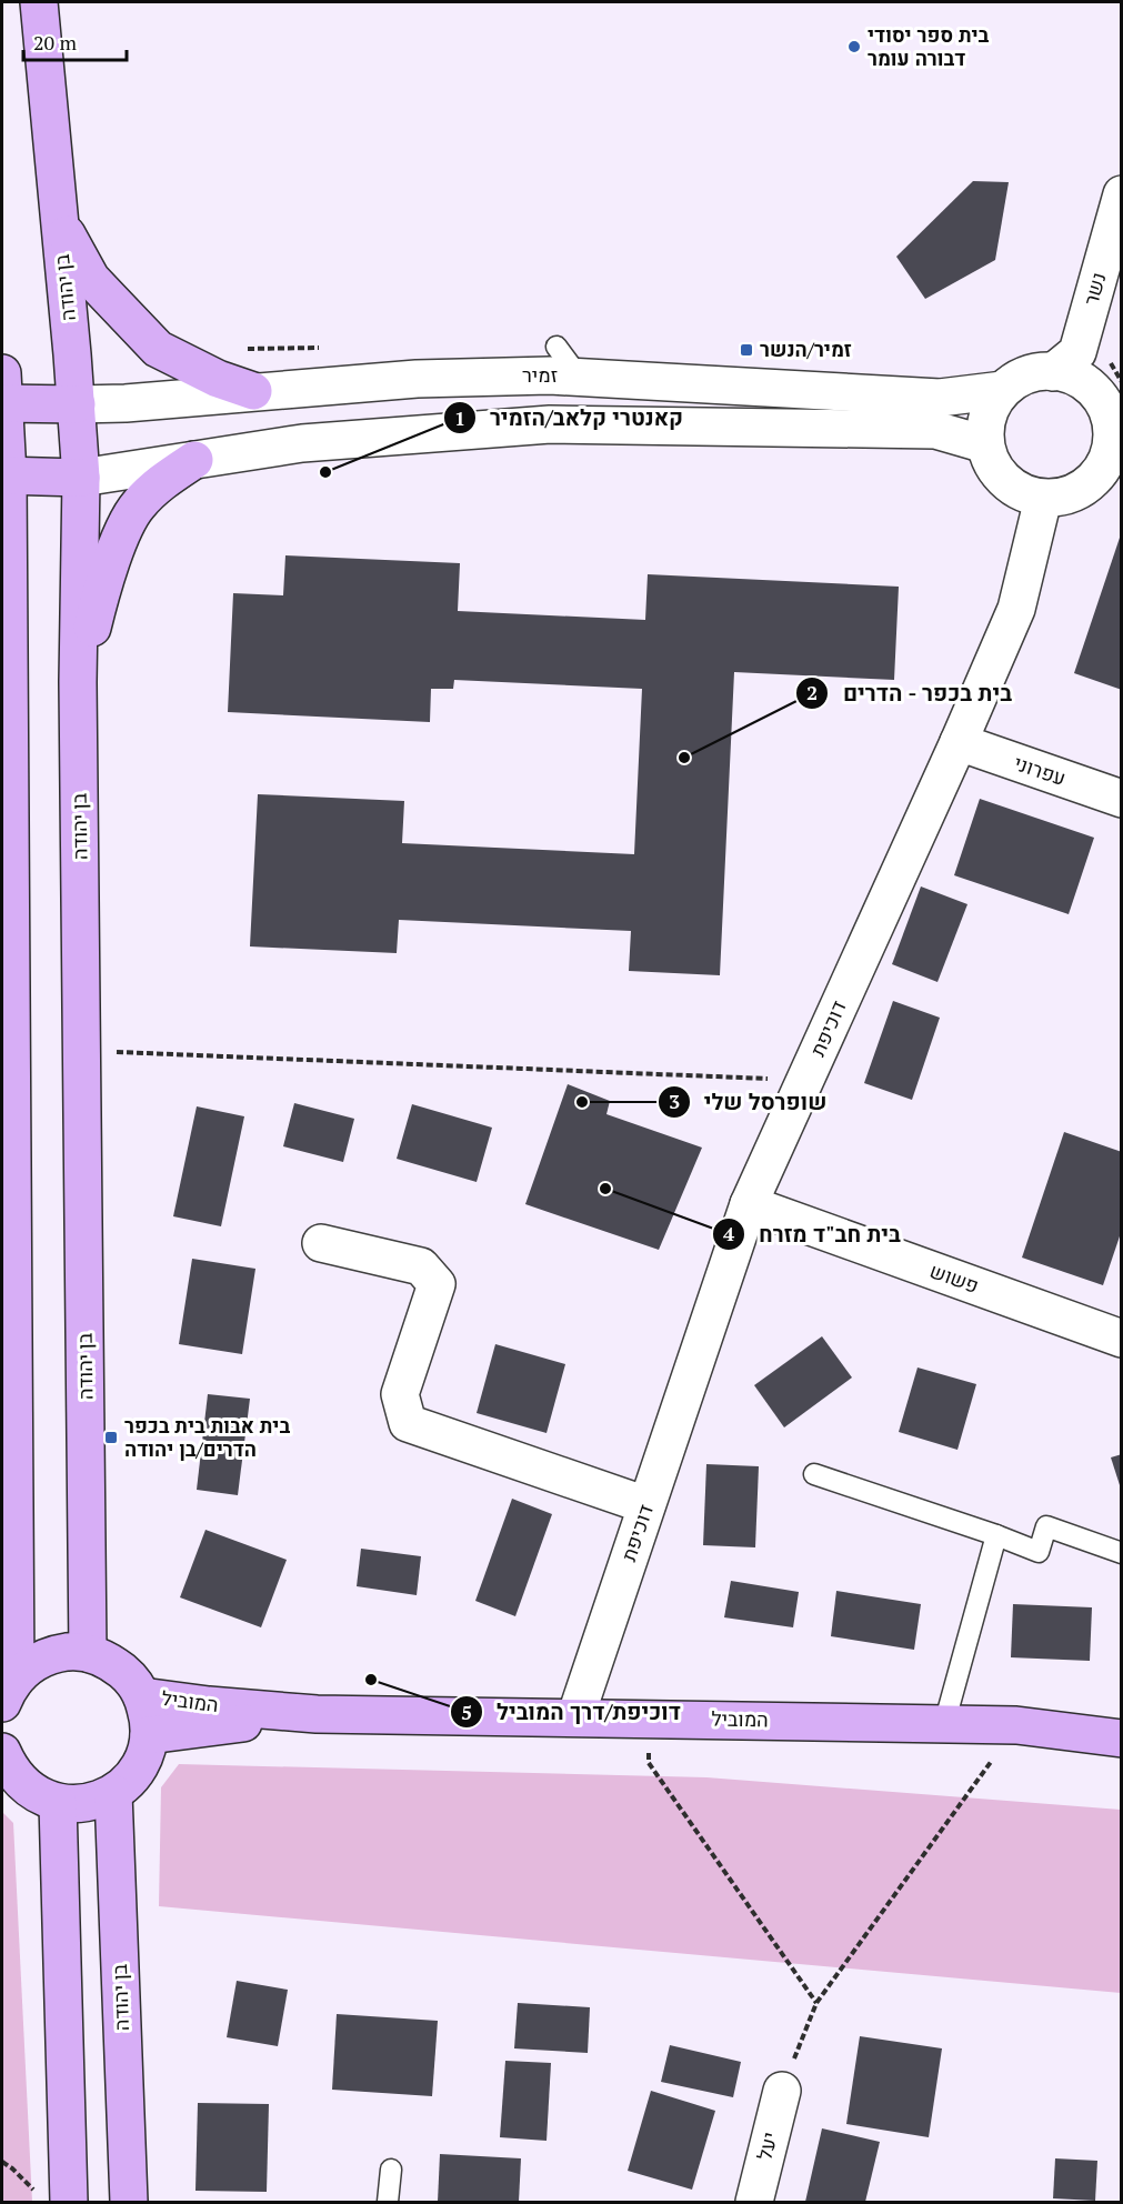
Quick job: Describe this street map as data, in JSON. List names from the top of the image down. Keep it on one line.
{"streets":{"street":["בן יהודה","נשר","זמיר","עפרוני","דוכיפת","פשוש","המוביל","יעל"]},"crossings":[["בן יהודה","זמיר"],["נשר","זמיר"],["נשר","דוכיפת"],["זמיר","דוכיפת"],["עפרוני","דוכיפת"],["דוכיפת","פשוש"],["דוכיפת","המוביל"]],"places":{"other":["בית ספר יסודי דבורה עומר","קאנטרי קלאב/הזמיר","בית בכפר - הדרים","שופרסל שלי","בית חב\"ד מזרח","דוכיפת/דרך המוביל"],"transit":["זמיר/הנשר","בית אבות בית בכפר הדרים/בן יהודה"]},"scale_bar":"20 m"}
